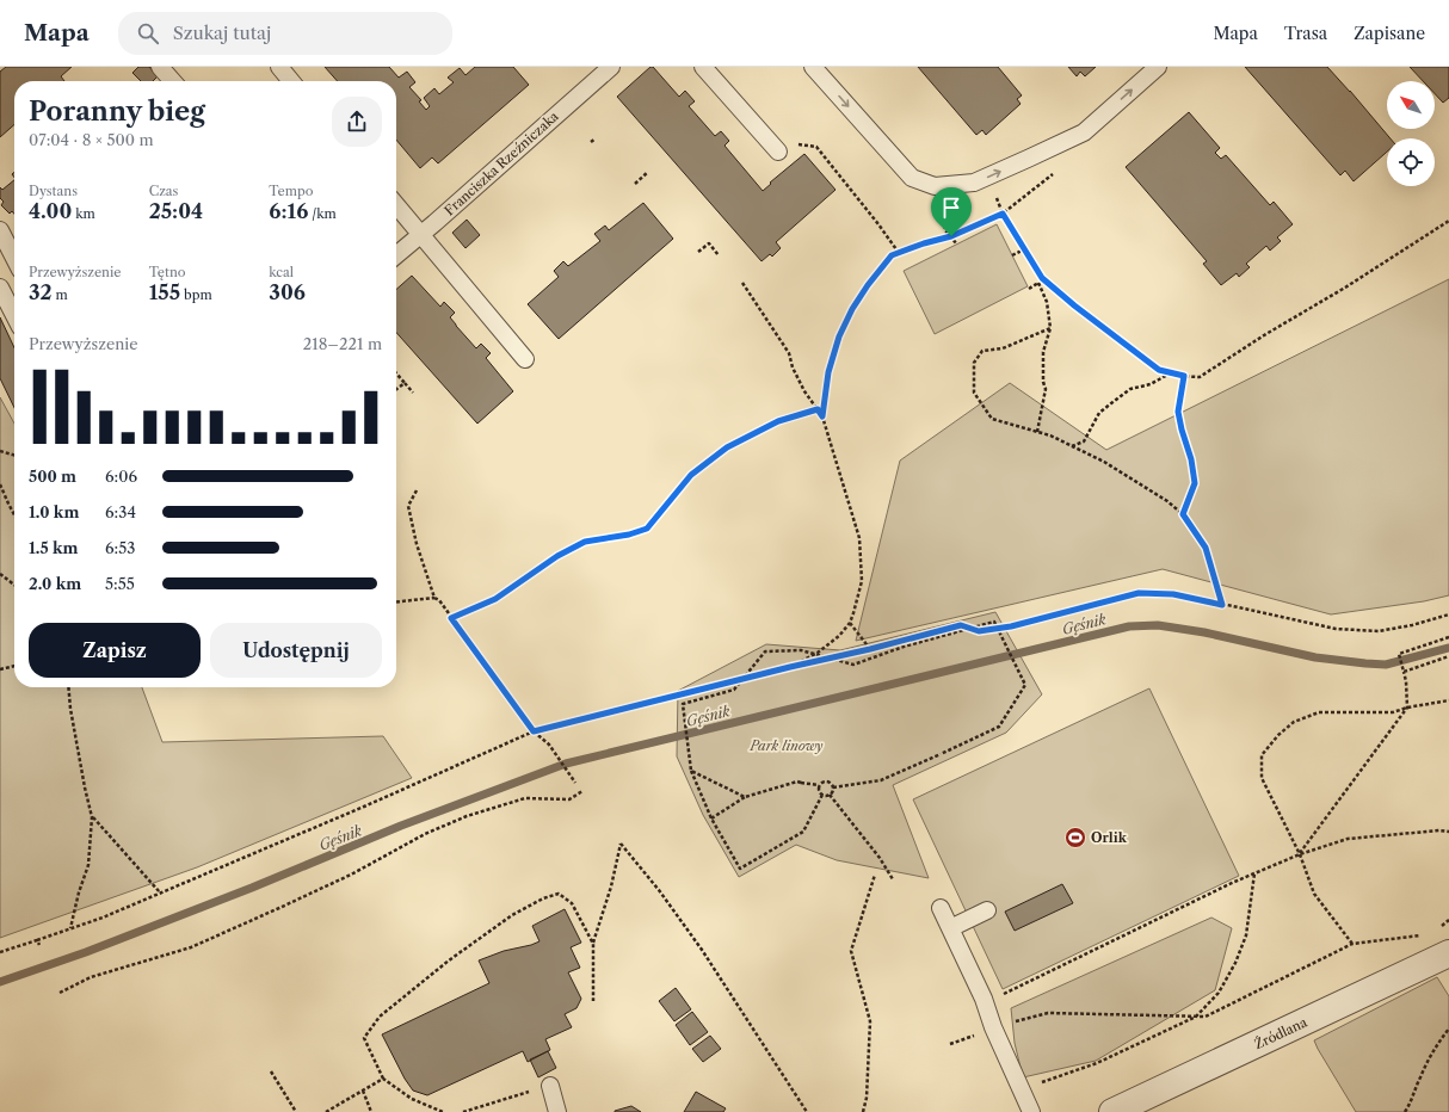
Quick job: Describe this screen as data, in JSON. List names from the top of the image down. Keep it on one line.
{"streets":{"street":["Źródlana"],"lane":["Franciszka Rzeźniczaka"]},"water":["Gęśnik"],"parks":["Park linowy"],"places":{"sports":["Orlik"]},"north":"top left","page":{"header":"Mapa","search":"Szukaj tutaj","nav":["Mapa","Trasa","Zapisane"],"heading":["Poranny bieg","07:04 · 8 × 500 m"],"stats":[["Dystans","4.00 km"],["Czas","25:04"],["Tempo","6:16 /km"],["Przewyższenie","32 m"],["Tętno","155 bpm"],["kcal","306"]],"chart":["Przewyższenie","218–221 m"],"list":[{"name":"500 m","note":"6:06"},{"name":"1.0 km","note":"6:34"},{"name":"1.5 km","note":"6:53"},{"name":"2.0 km","note":"5:55"}],"buttons":["Zapisz","Udostępnij"]}}
